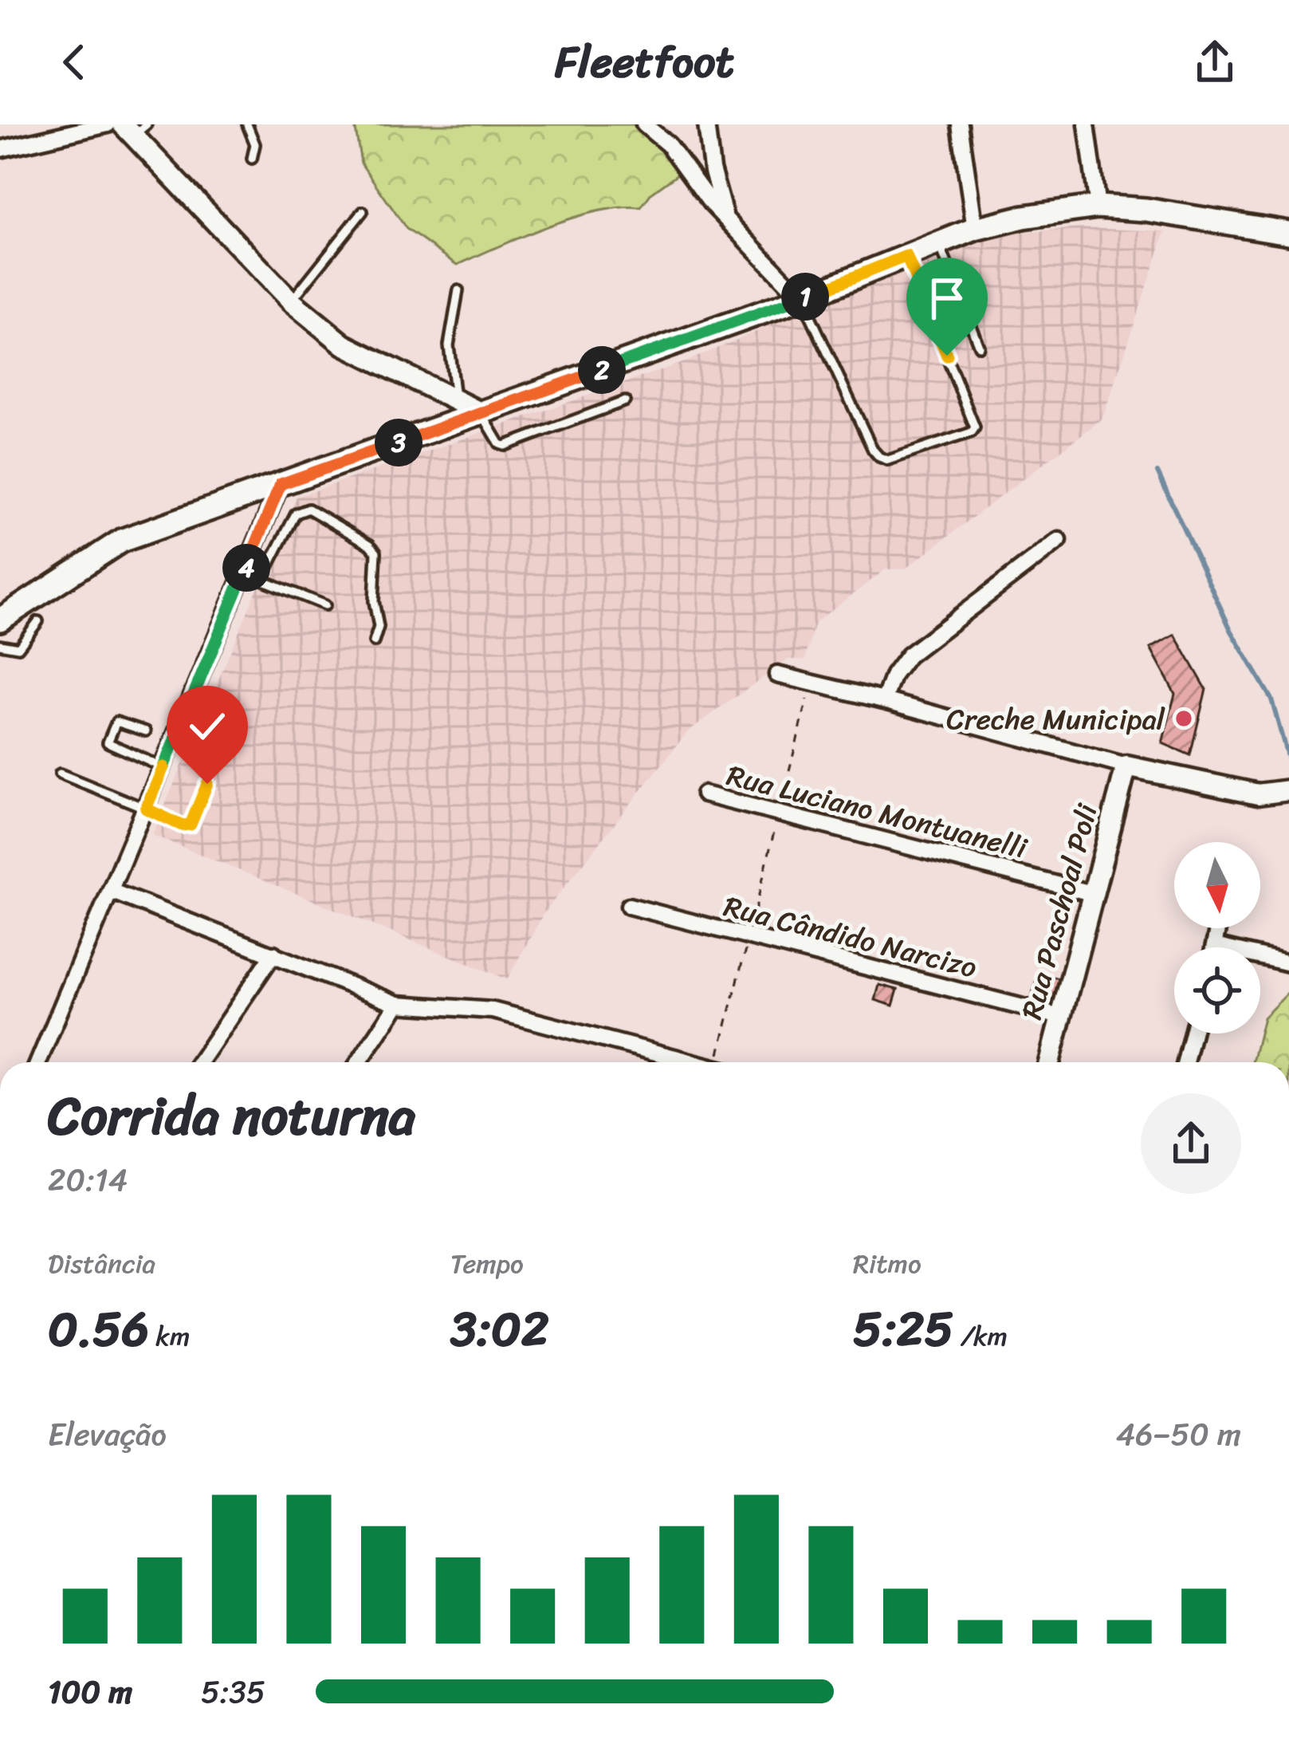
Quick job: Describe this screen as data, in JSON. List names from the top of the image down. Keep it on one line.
{"streets":{"street":["Rua Luciano Montuanelli","Rua Paschoal Poli","Rua Cândido Narcizo"]},"crossings":[["Rua Luciano Montuanelli","Rua Paschoal Poli"],["Rua Paschoal Poli","Rua Cândido Narcizo"]],"places":["Creche Municipal"],"north":"bottom","page":{"header":"Fleetfoot","pins":["1","2","3","4"],"heading":["Corrida noturna","20:14"],"stats":[["Distância","0.56 km"],["Tempo","3:02"],["Ritmo","5:25 /km"]],"chart":["Elevação","46–50 m"],"list":[{"name":"100 m","note":"5:35"}]}}
